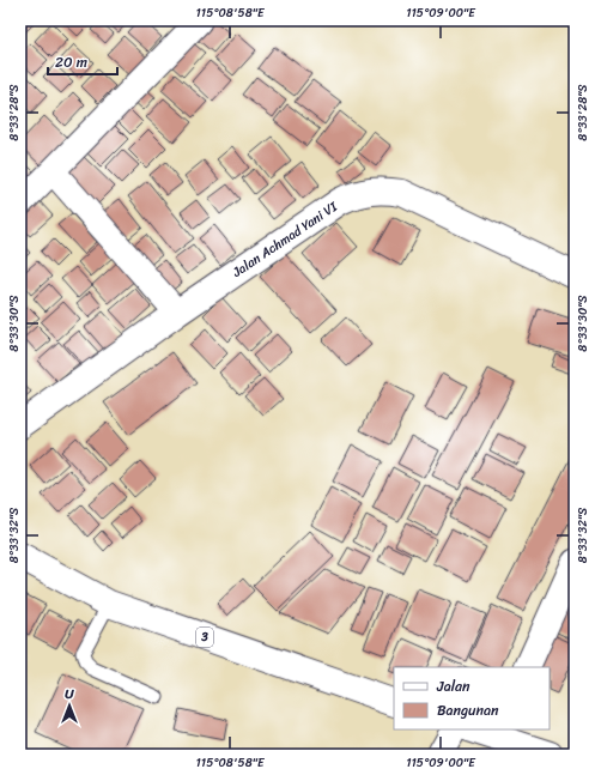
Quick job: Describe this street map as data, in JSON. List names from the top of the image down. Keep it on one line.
{"streets":{"main road":["Jalan Achmad Yani VI","3"]},"legend":["Jalan","Bangunan"],"scale_bar":"20 m","north":"top","coordinates":["115°08'58\"E","115°09'00\"E","8°33'28\"S","8°33'30\"S","8°33'32\"S"]}
